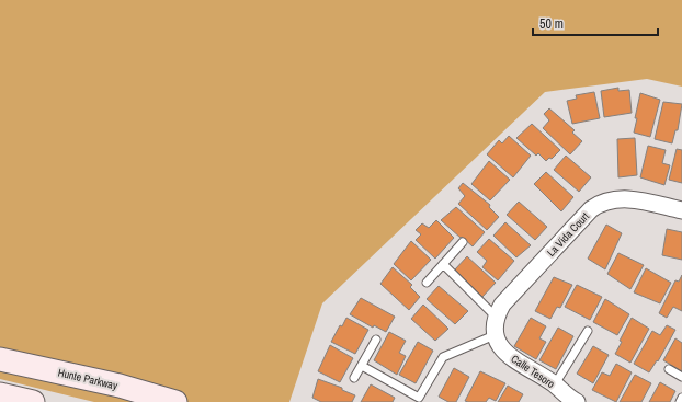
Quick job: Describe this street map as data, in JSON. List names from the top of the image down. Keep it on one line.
{"streets":{"main road":["Hunte Parkway"],"street":["La Vida Court","Calle Tesoro"]},"scale_bar":"50 m"}
